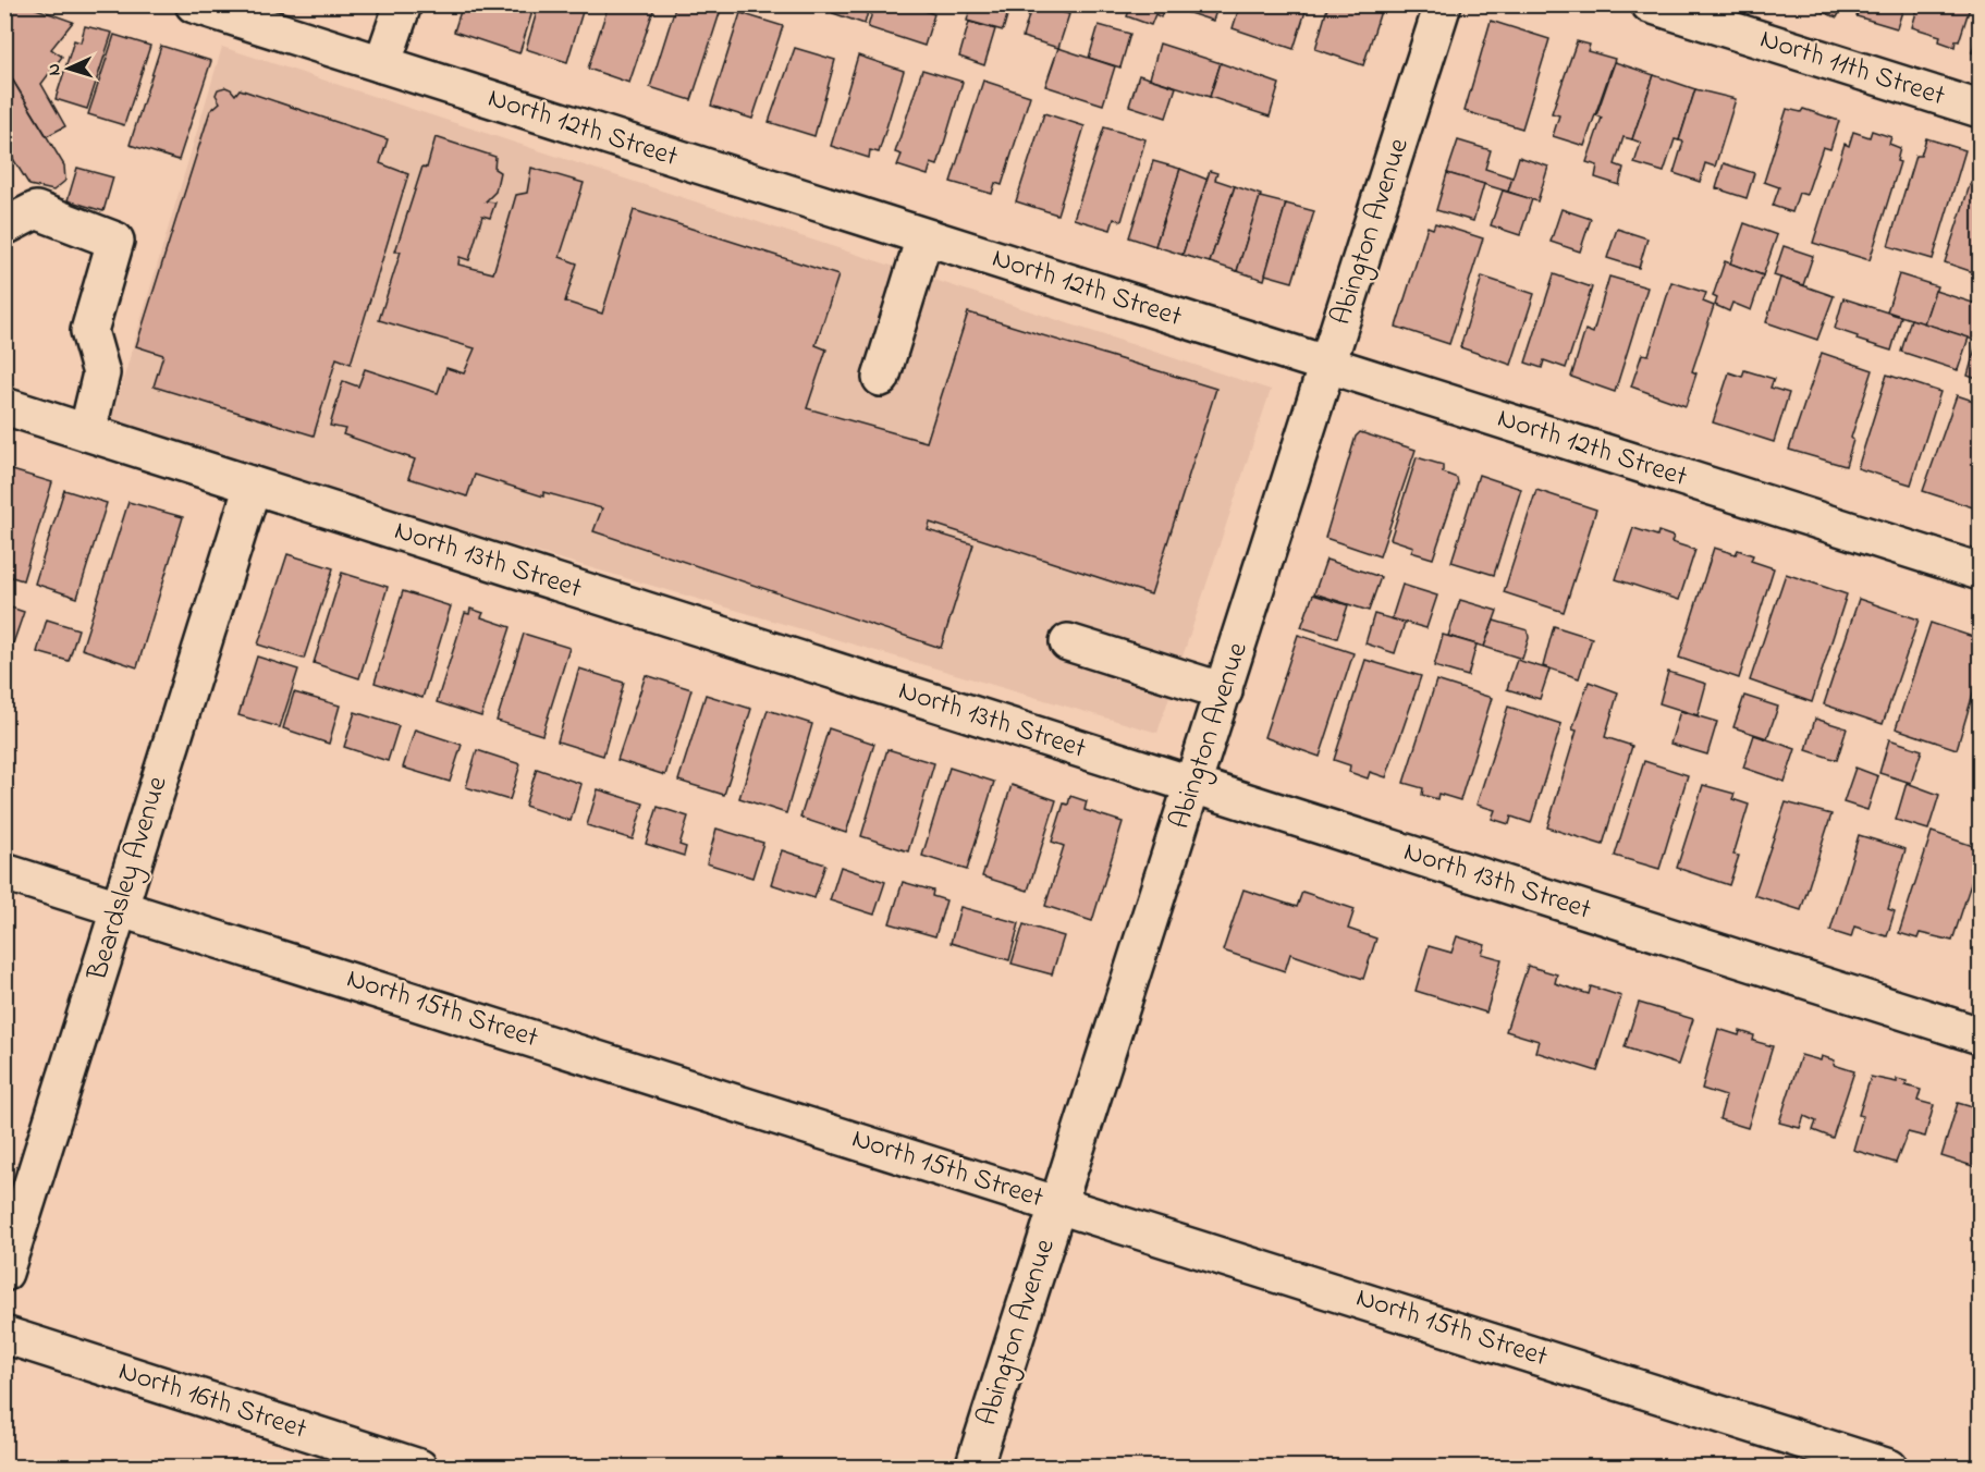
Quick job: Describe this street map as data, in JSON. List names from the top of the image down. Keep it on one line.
{"streets":{"street":["North 11th Street","North 12th Street","Abington Avenue","North 13th Street","Beardsley Avenue","North 15th Street","North 16th Street"]},"crossings":[["North 12th Street","Abington Avenue"],["Abington Avenue","North 13th Street"],["Abington Avenue","North 15th Street"],["North 13th Street","Beardsley Avenue"],["Beardsley Avenue","North 15th Street"]],"north":"left"}
